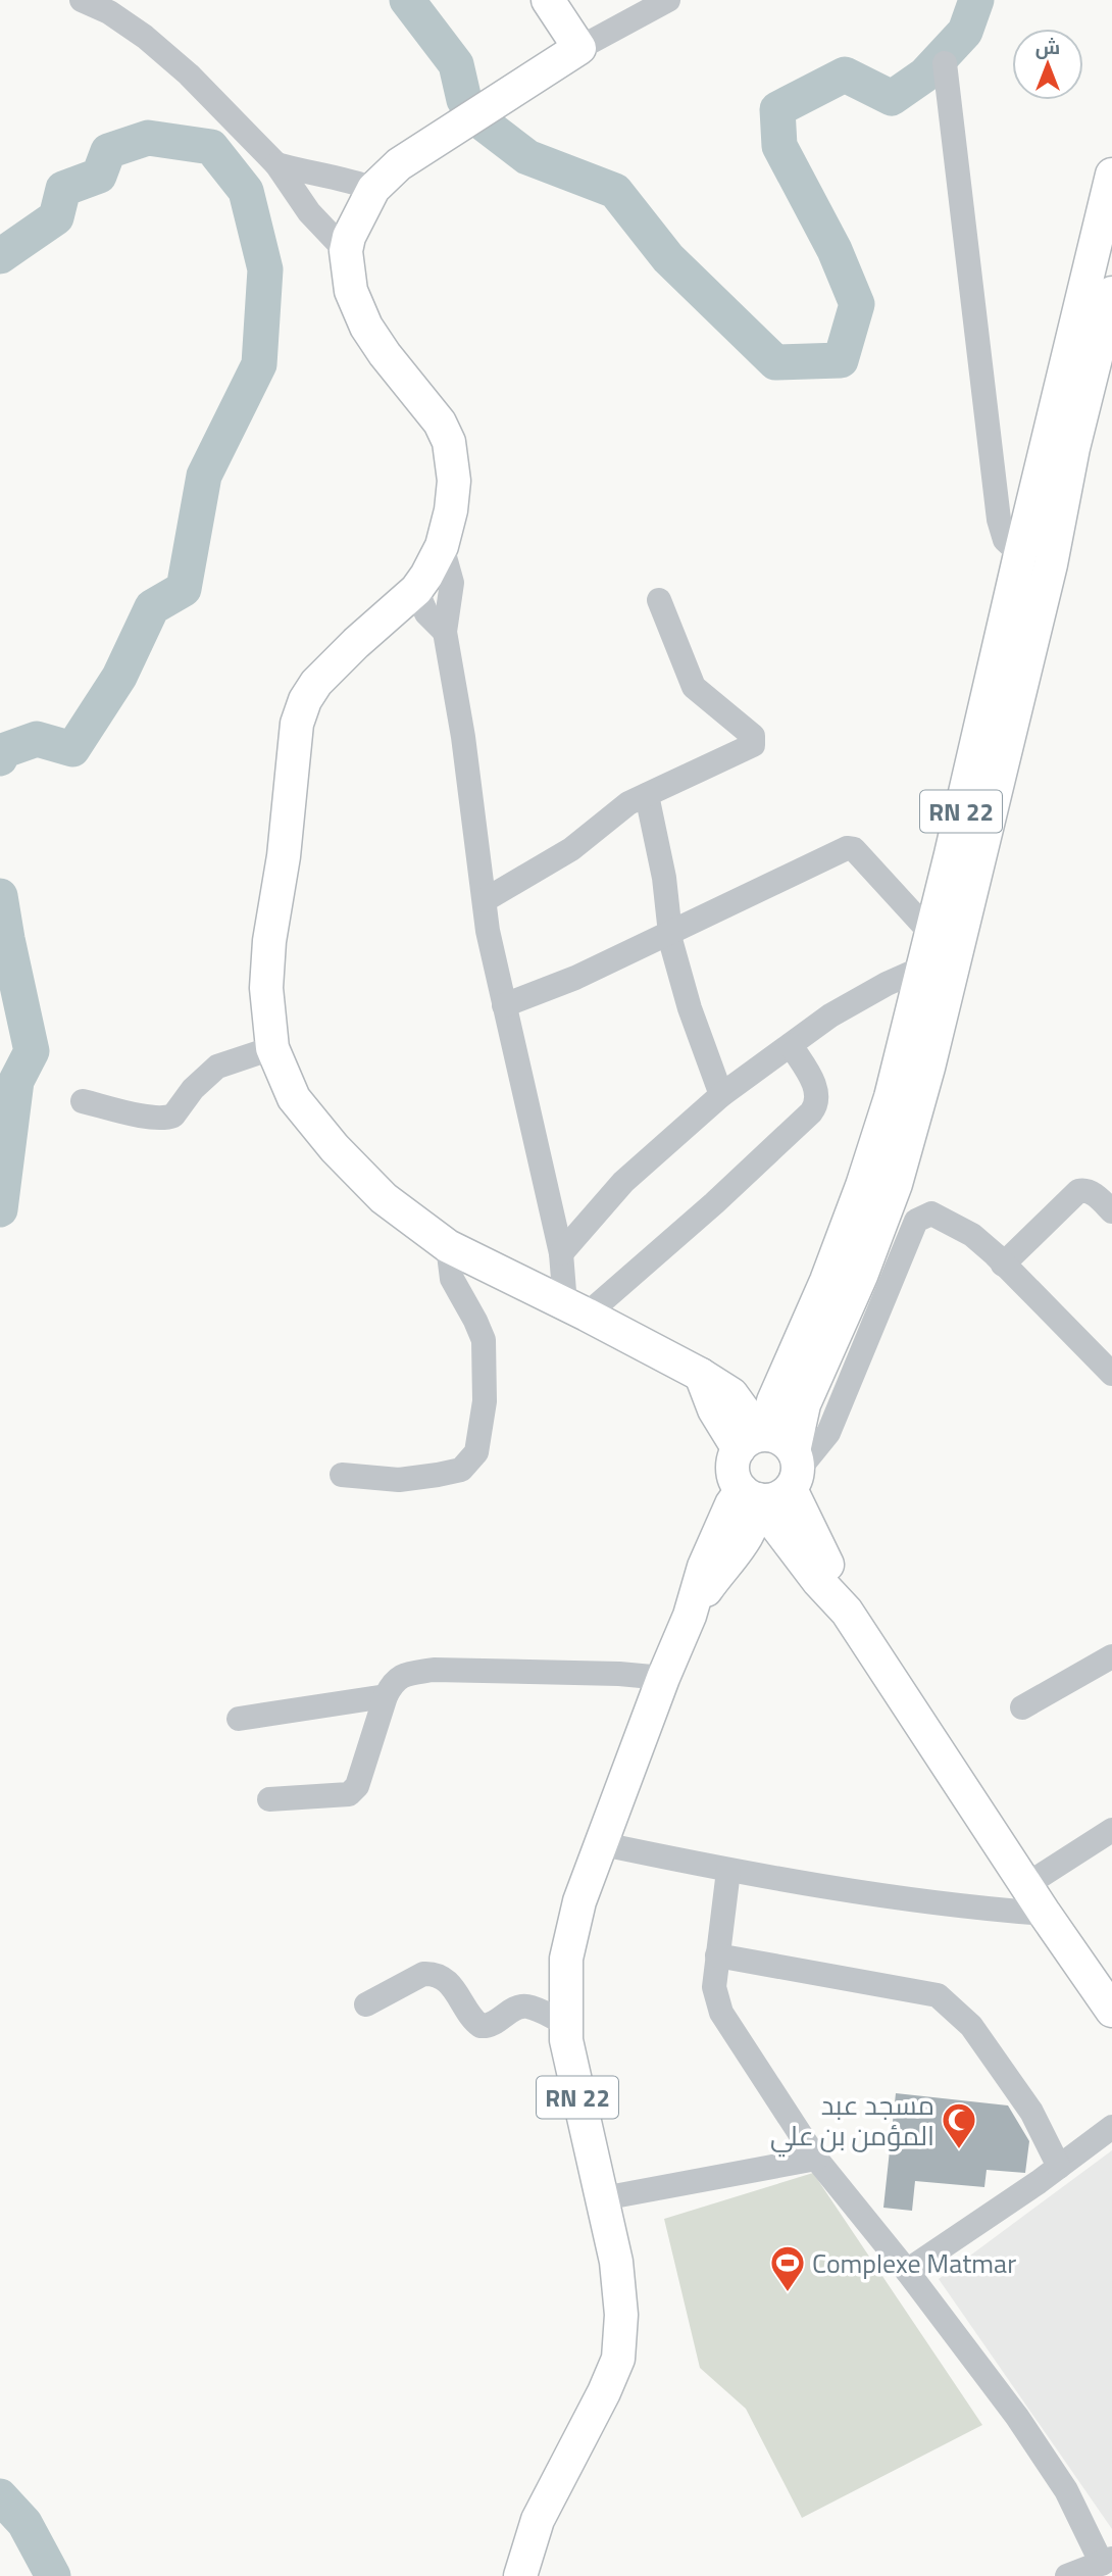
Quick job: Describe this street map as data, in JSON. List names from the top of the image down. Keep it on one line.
{"streets":{"main road":["RN 22"]},"places":{"mosque":["مسجد عبد المؤمن بن علي"],"sports":["Complexe Matmar"]},"north":"top"}
